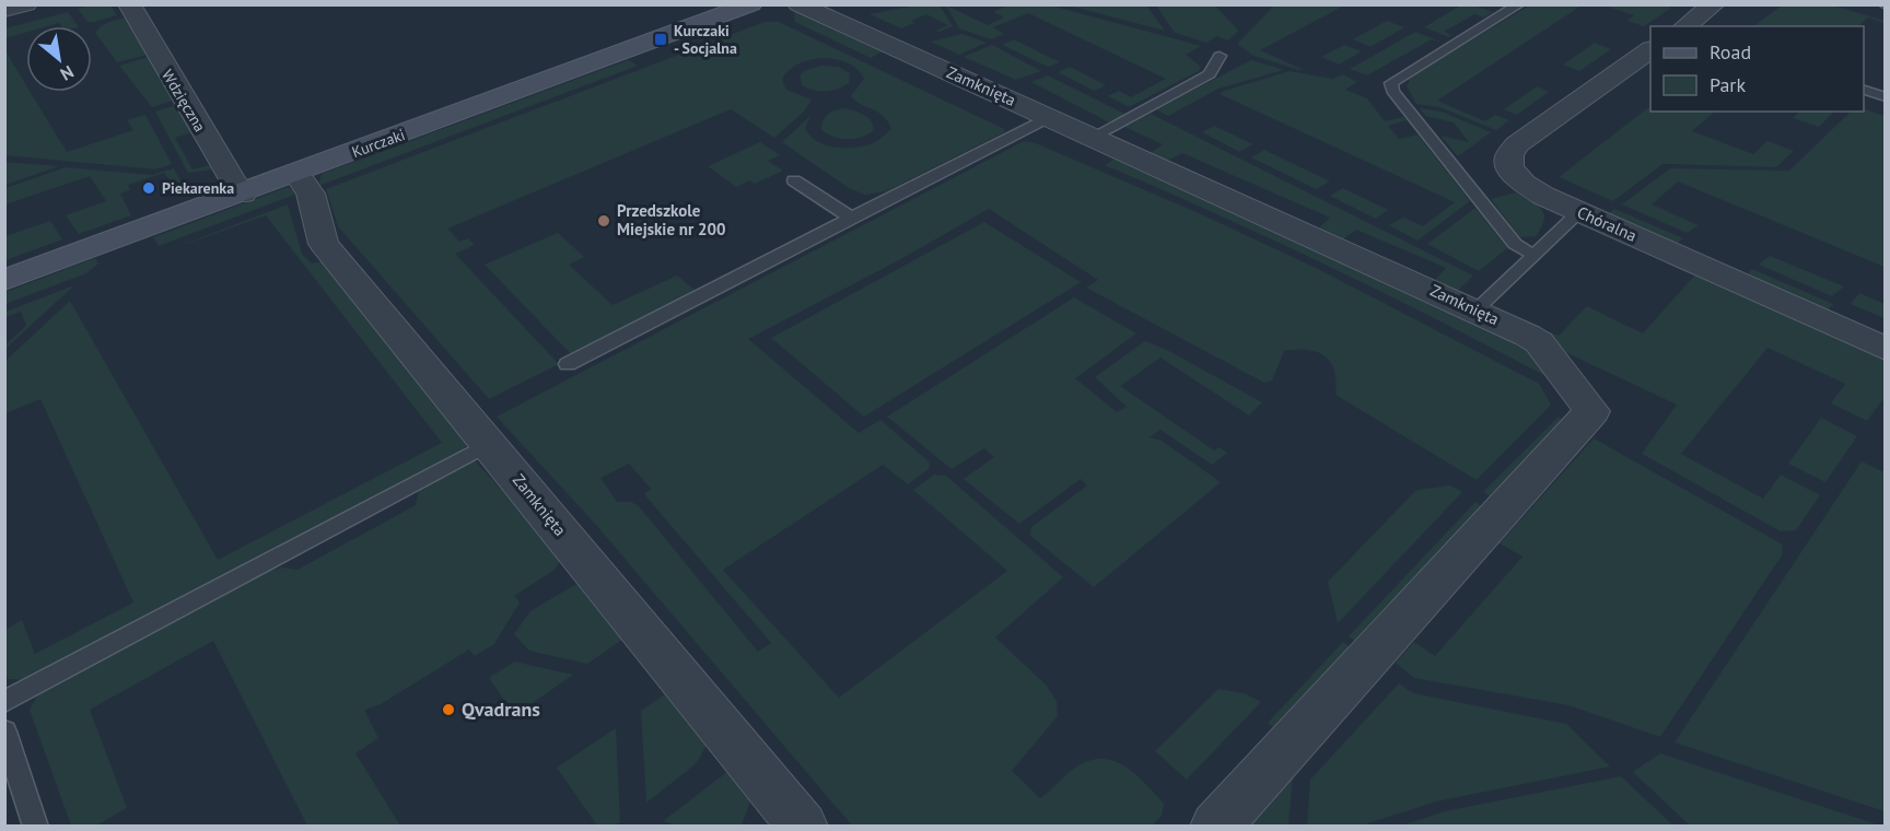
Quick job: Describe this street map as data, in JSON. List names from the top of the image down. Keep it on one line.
{"streets":{"street":["Zamknięta","Wdzięczna","Kurczaki","Chóralna"]},"crossings":[["Zamknięta","Kurczaki"],["Wdzięczna","Kurczaki"]],"places":{"transit":["Kurczaki - Socjalna"],"other":["Piekarenka","Przedszkole Miejskie nr 200","Qvadrans"]},"legend":["Road","Park"],"north":"bottom right"}
